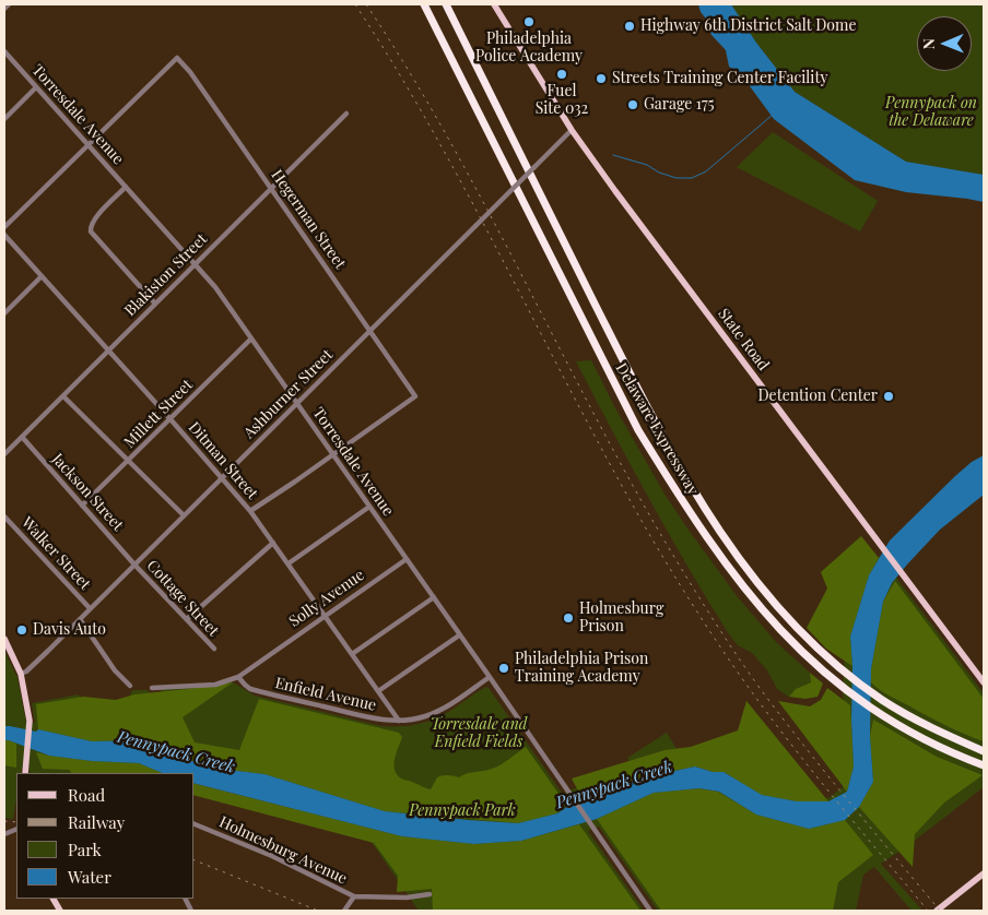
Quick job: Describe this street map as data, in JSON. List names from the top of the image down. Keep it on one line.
{"streets":{"highway":["Delaware Expressway"],"main road":["State Road"],"street":["Torresdale Avenue","Hegerman Street","Blakiston Street","Ashburner Street","Millett Street","Ditman Street","Jackson Street","Walker Street","Cottage Street","Solly Avenue","Enfield Avenue","Holmesburg Avenue"]},"crossings":[["Torresdale Avenue","Hegerman Street"],["Torresdale Avenue","Blakiston Street"],["Torresdale Avenue","Ashburner Street"],["Torresdale Avenue","Millett Street"],["Torresdale Avenue","Solly Avenue"],["Torresdale Avenue","Enfield Avenue"],["Hegerman Street","Blakiston Street"],["Hegerman Street","Ashburner Street"],["Blakiston Street","Ditman Street"],["Blakiston Street","Jackson Street"],["State Road","Ashburner Street"],["Ashburner Street","Ditman Street"],["Ashburner Street","Jackson Street"],["Ashburner Street","Walker Street"],["Ashburner Street","Cottage Street"],["Millett Street","Ditman Street"],["Millett Street","Jackson Street"],["Ditman Street","Solly Avenue"],["Ditman Street","Enfield Avenue"],["Jackson Street","Cottage Street"],["Solly Avenue","Enfield Avenue"]],"water":["Pennypack Creek"],"parks":["Pennypack on the Delaware","Torresdale and Enfield Fields","Pennypack Park"],"places":["Philadelphia Police Academy","Highway 6th District Salt Dome","Fuel Site 032","Streets Training Center Facility","Garage 175","Detention Center","Holmesburg Prison","Davis Auto","Philadelphia Prison Training Academy"],"legend":["Road","Railway","Park","Water"],"north":"left"}
